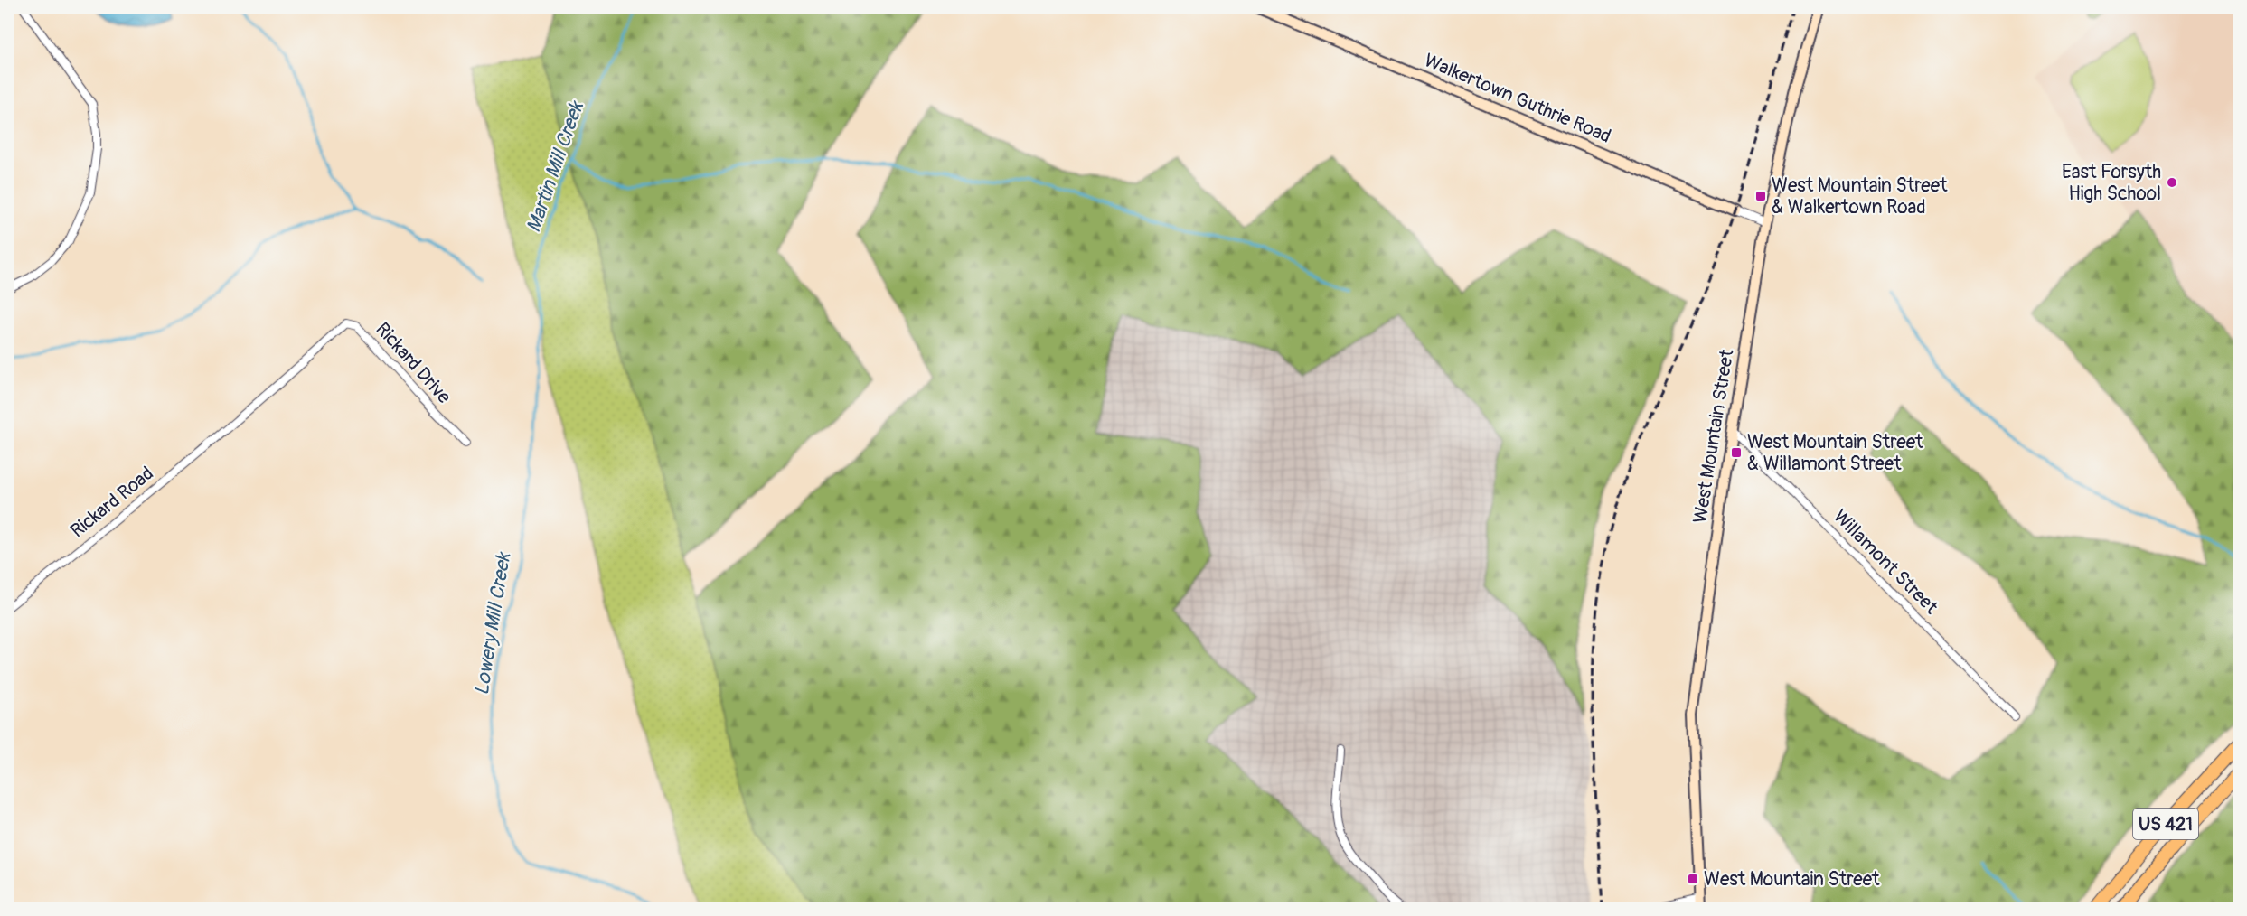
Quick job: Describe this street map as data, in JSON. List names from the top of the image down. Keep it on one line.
{"streets":{"highway":["US 421"],"main road":["Walkertown Guthrie Road","West Mountain Street"],"street":["Rickard Drive","Rickard Road","Willamont Street"]},"crossings":[["Walkertown Guthrie Road","West Mountain Street"],["Rickard Drive","Rickard Road"],["West Mountain Street","Willamont Street"]],"water":["Martin Mill Creek","Lowery Mill Creek"],"places":{"other":["East Forsyth High School"],"transit":["West Mountain Street & Walkertown Road","West Mountain Street & Willamont Street","West Mountain Street"]}}
